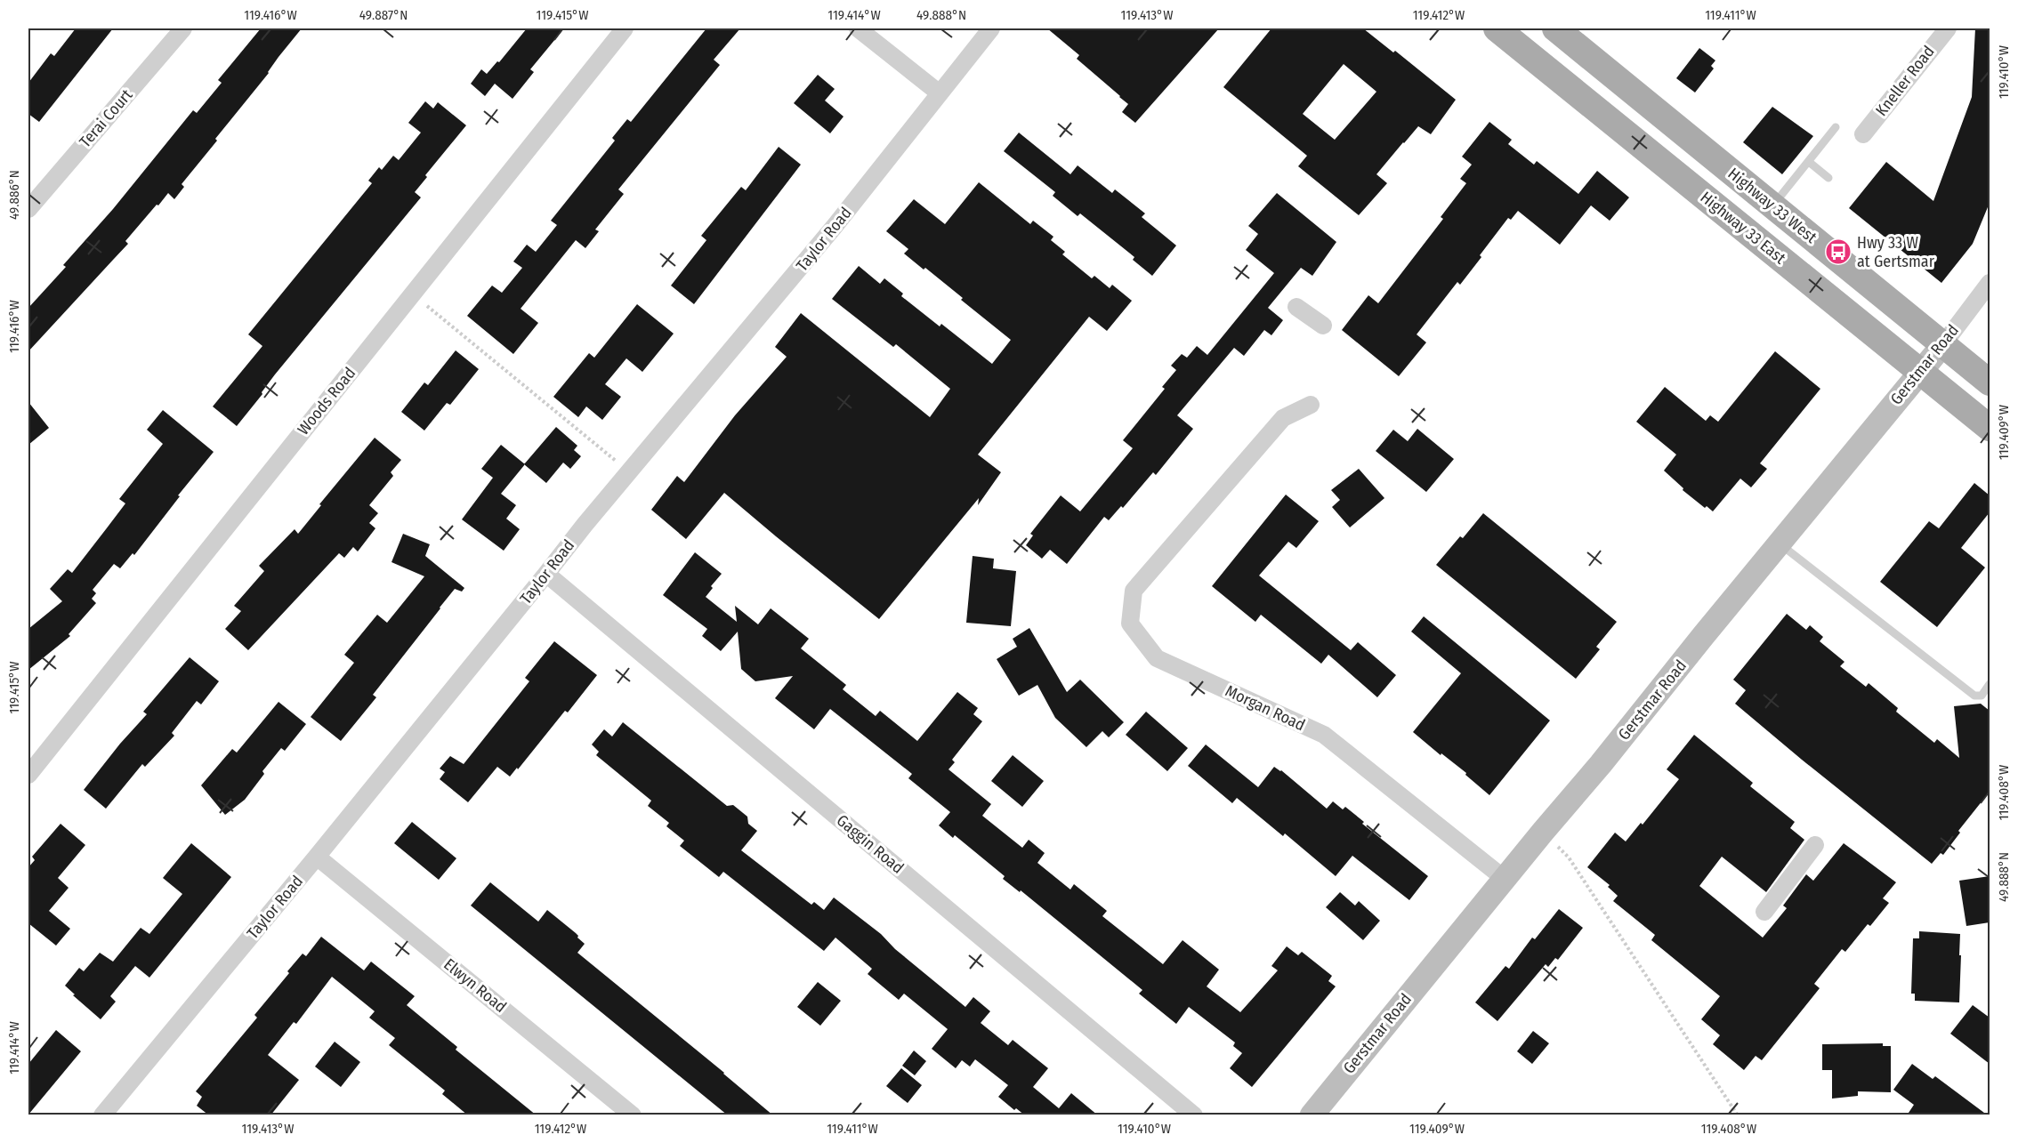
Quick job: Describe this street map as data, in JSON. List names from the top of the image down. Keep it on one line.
{"streets":{"main road":["Highway 33 West","Highway 33 East"],"street":["Kneller Road","Terai Court","Taylor Road","Gerstmar Road","Woods Road","Morgan Road","Gaggin Road","Elwyn Road"]},"crossings":[["Highway 33 West","Gerstmar Road"],["Highway 33 East","Gerstmar Road"],["Taylor Road","Gaggin Road"],["Taylor Road","Elwyn Road"],["Gerstmar Road","Morgan Road"]],"places":{"bus stop":["Hwy 33 W at Gertsmar"]},"coordinates":["119.416°W","49.887°N","119.415°W","119.414°W","49.888°N","119.413°W","119.412°W","119.411°W","119.410°W","49.886°N","119.409°W","119.408°W"]}
